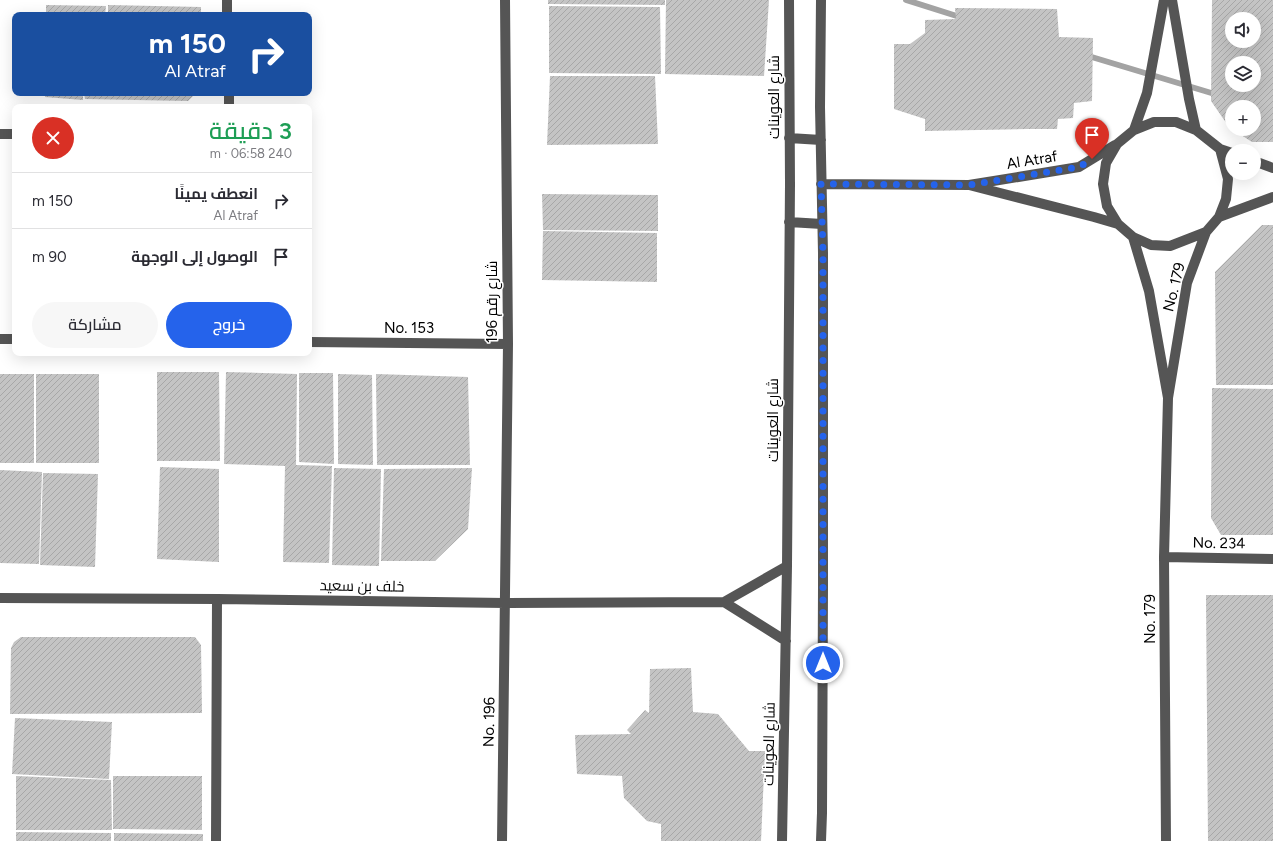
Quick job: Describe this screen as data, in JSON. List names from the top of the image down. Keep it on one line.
{"streets":{"street":["شارع العوينات","Al Atraf","No. 179","شارع رقم 196","No. 153","No. 234","خلف بن سعيد","No. 196"]},"crossings":[["شارع العوينات","خلف بن سعيد"],["Al Atraf","No. 179"],["No. 179","No. 234"],["شارع رقم 196","No. 153"],["شارع رقم 196","خلف بن سعيد"],["شارع رقم 196","No. 196"],["خلف بن سعيد","No. 196"]],"page":{"map_buttons":["+","−"],"turn":["150 m","Al Atraf"],"heading":["3 دقيقة","240 m · 06:58"],"list":[{"name":"انعطف يمينًا","note":"Al Atraf","value":"150 m"},{"name":"الوصول إلى الوجهة","value":"90 m"}],"buttons":["خروج","مشاركة"]}}
